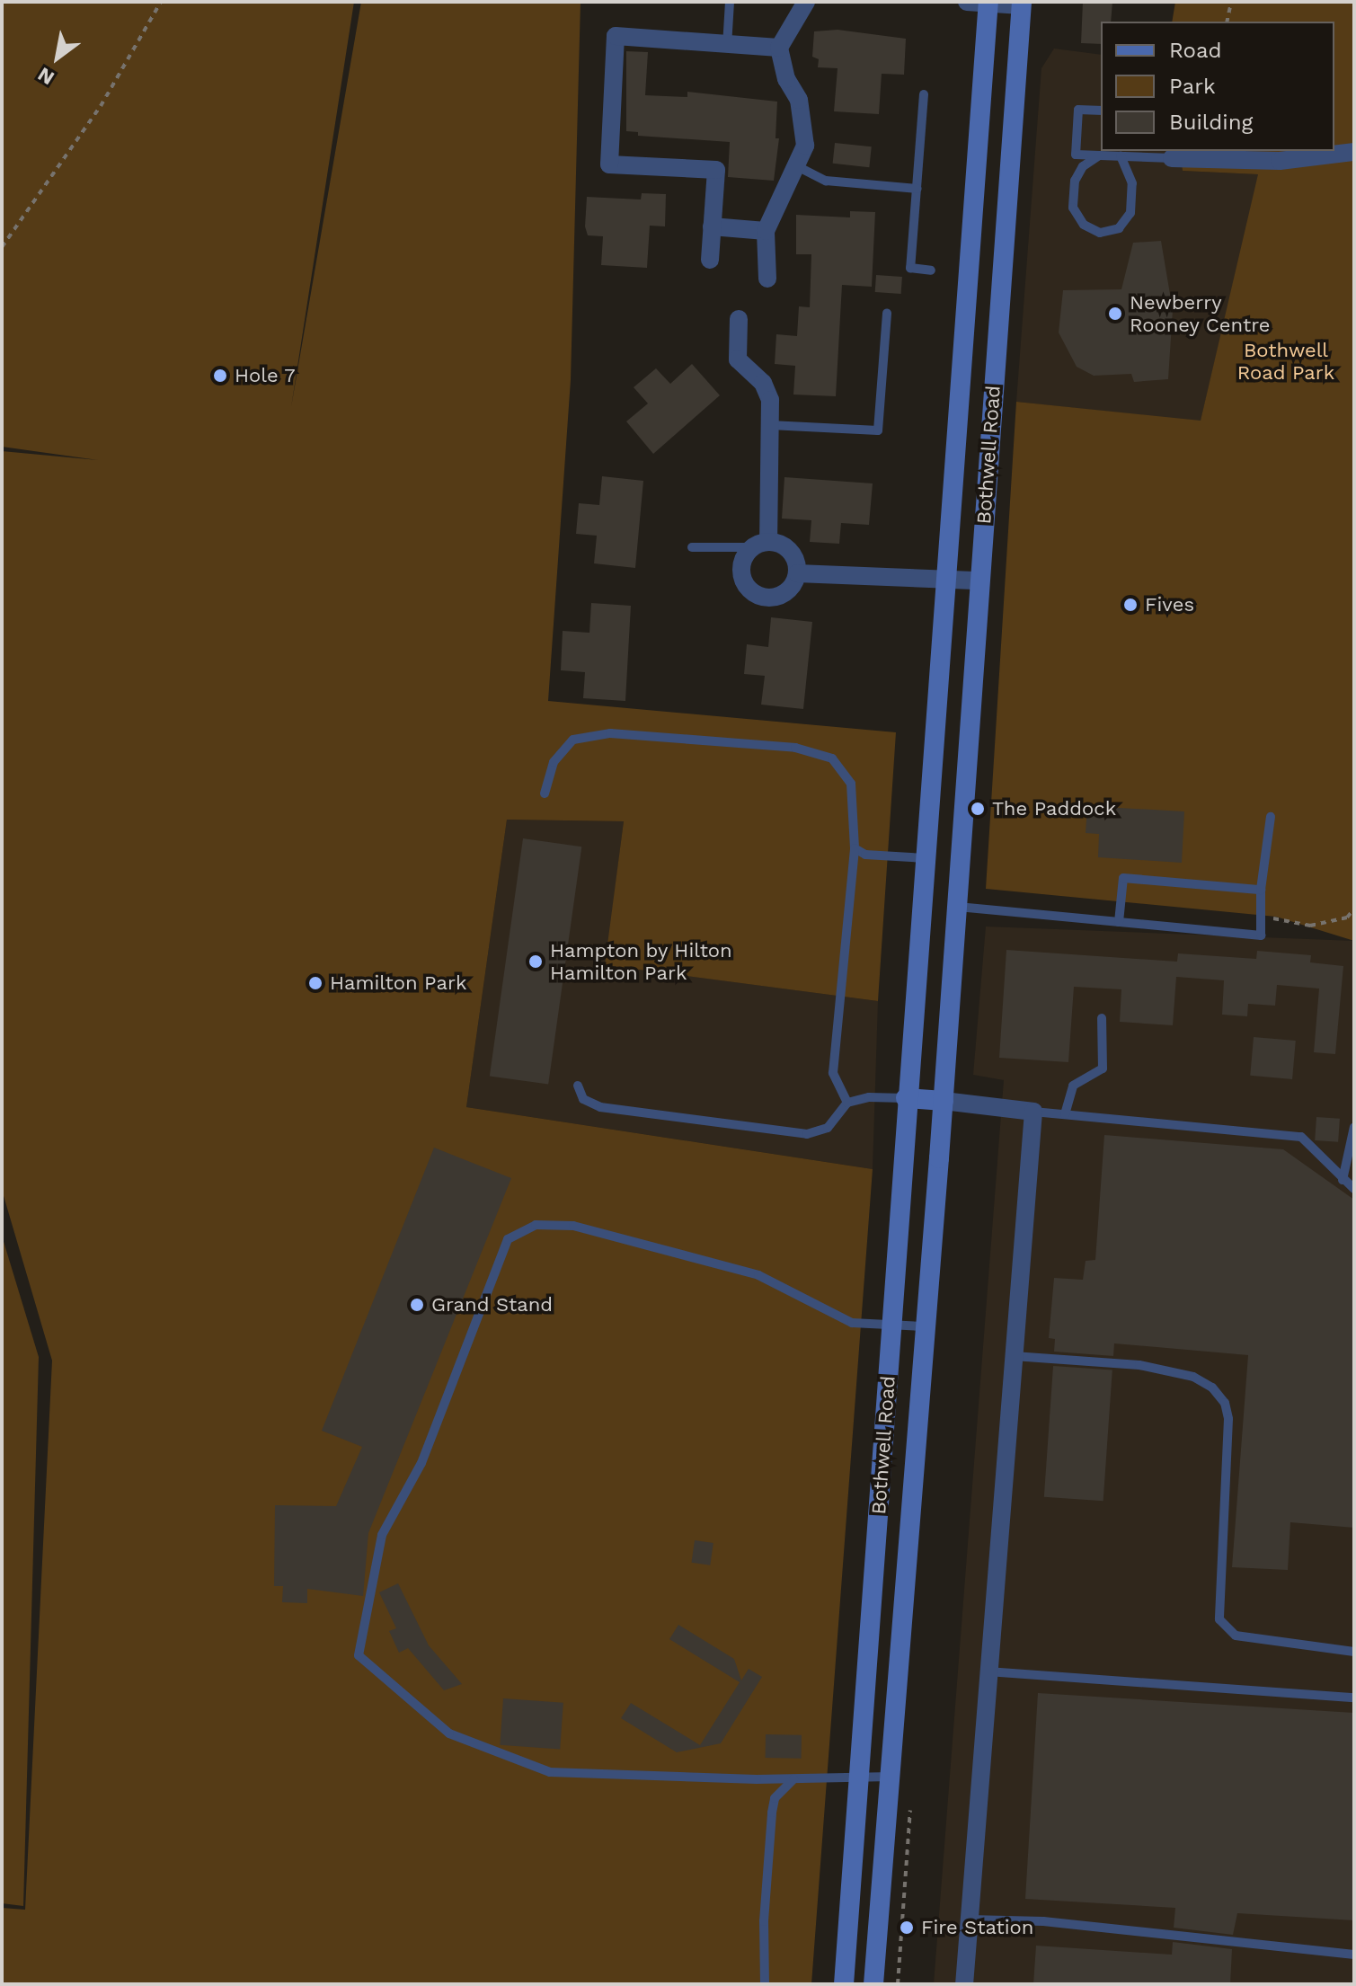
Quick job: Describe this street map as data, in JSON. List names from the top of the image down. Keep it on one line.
{"streets":{"main road":["Bothwell Road"]},"parks":["Bothwell Road Park"],"places":["Newberry Rooney Centre","Hole 7","Fives","The Paddock","Hampton by Hilton Hamilton Park","Hamilton Park","Grand Stand","Fire Station"],"legend":["Road","Park","Building"],"north":"bottom left"}
